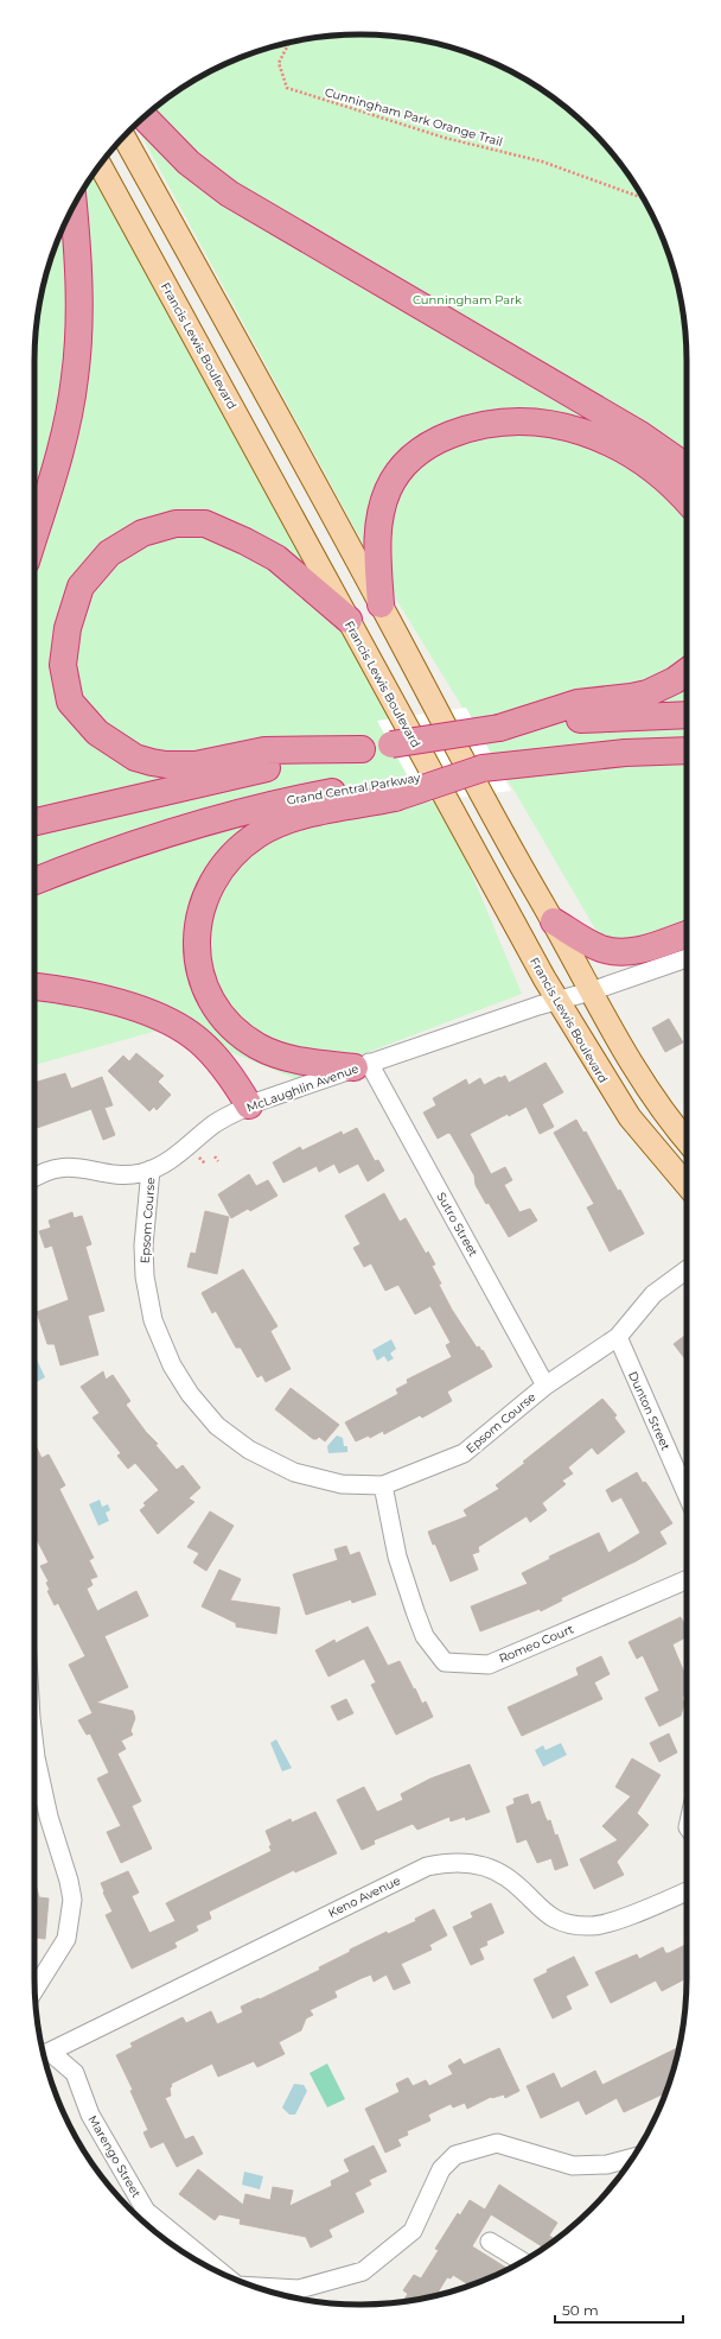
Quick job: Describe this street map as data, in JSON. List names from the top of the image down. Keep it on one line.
{"streets":{"highway":["Grand Central Parkway"],"main road":["Francis Lewis Boulevard"],"street":["McLaughlin Avenue","Epsom Course","Sutro Street","Dunton Street","Romeo Court","Keno Avenue","Marengo Street"],"path":["Cunningham Park Orange Trail"]},"crossings":[["Francis Lewis Boulevard","McLaughlin Avenue"],["McLaughlin Avenue","Epsom Course"],["McLaughlin Avenue","Sutro Street"],["Epsom Course","Sutro Street"],["Epsom Course","Dunton Street"],["Epsom Course","Romeo Court"],["Keno Avenue","Marengo Street"]],"parks":["Cunningham Park"],"scale_bar":"50 m"}
